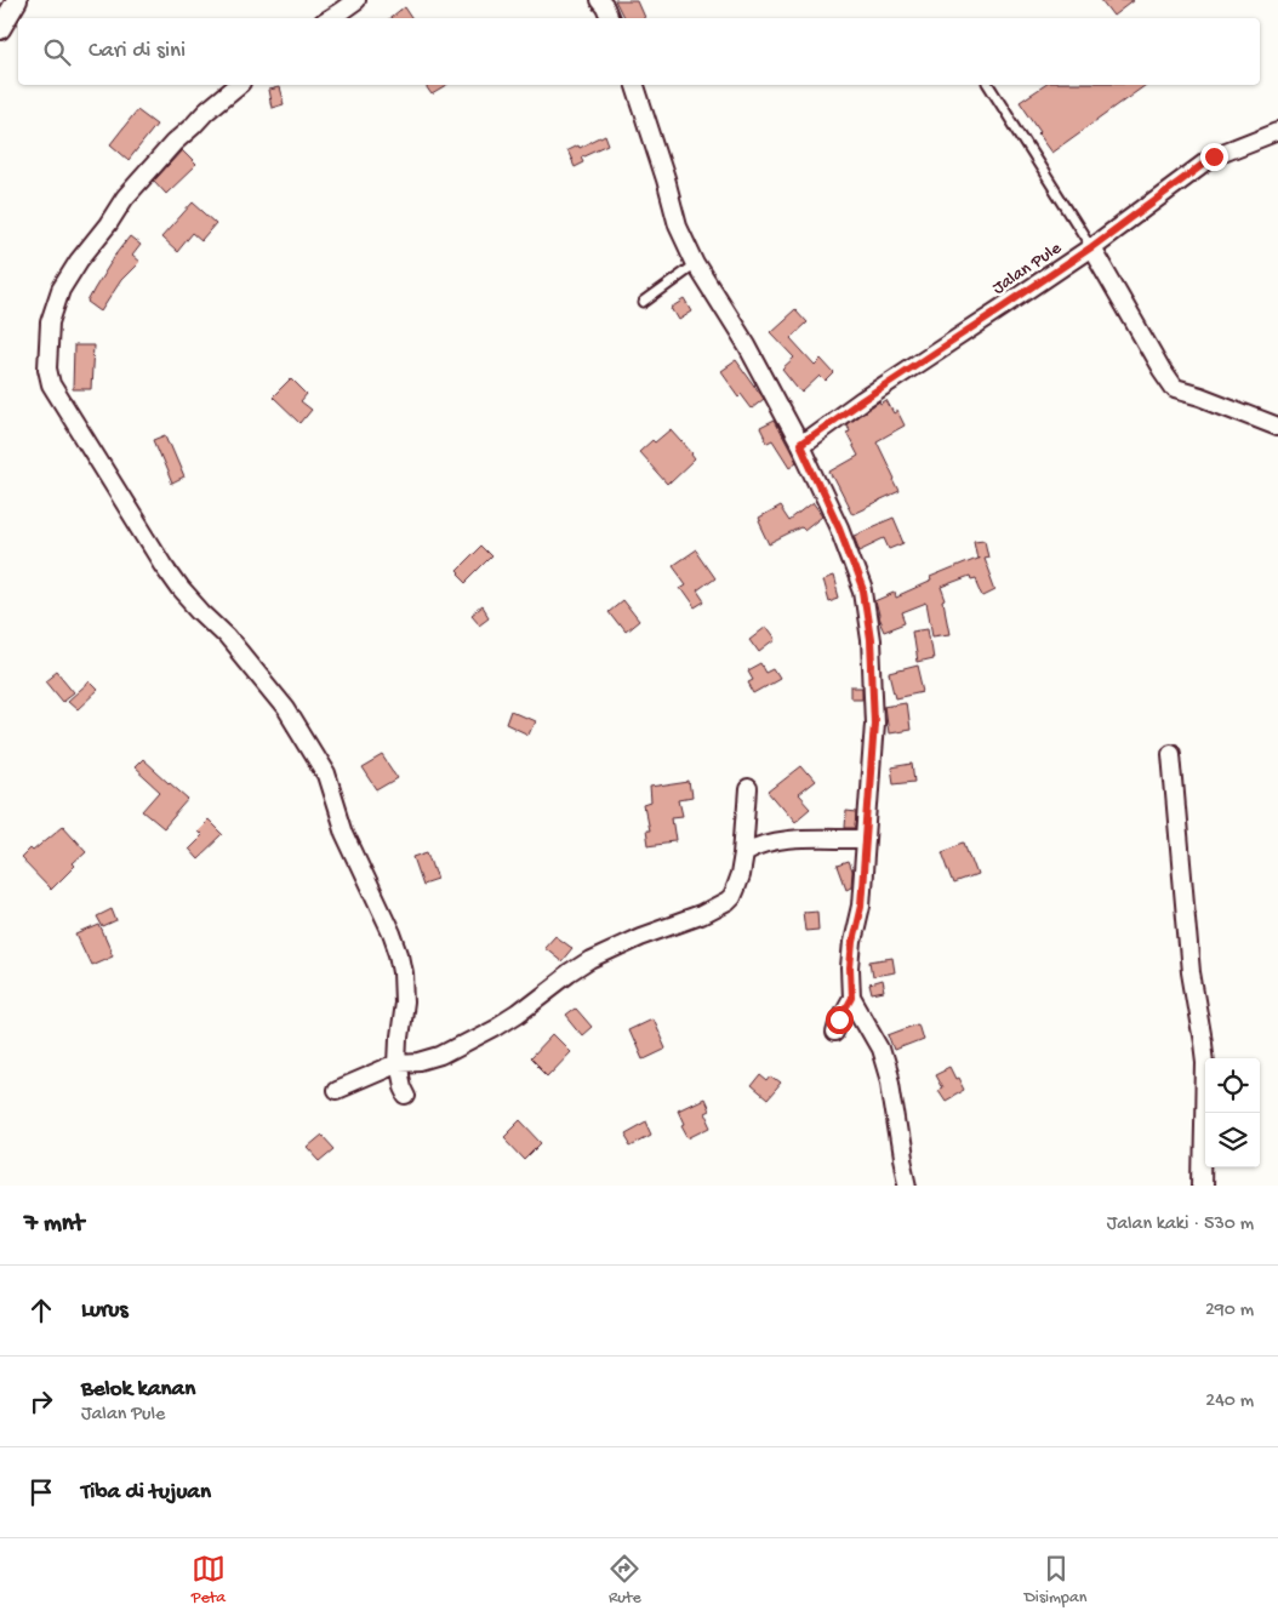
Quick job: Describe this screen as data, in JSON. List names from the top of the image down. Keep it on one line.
{"streets":{"street":["Jalan Pule"]},"page":{"search":"Cari di sini","heading":["7 mnt","Jalan kaki · 530 m"],"list":[["Lurus","290 m"],["Belok kanan","Jalan Pule","240 m"],"Tiba di tujuan"],"nav":["Peta","Rute","Disimpan"]}}
